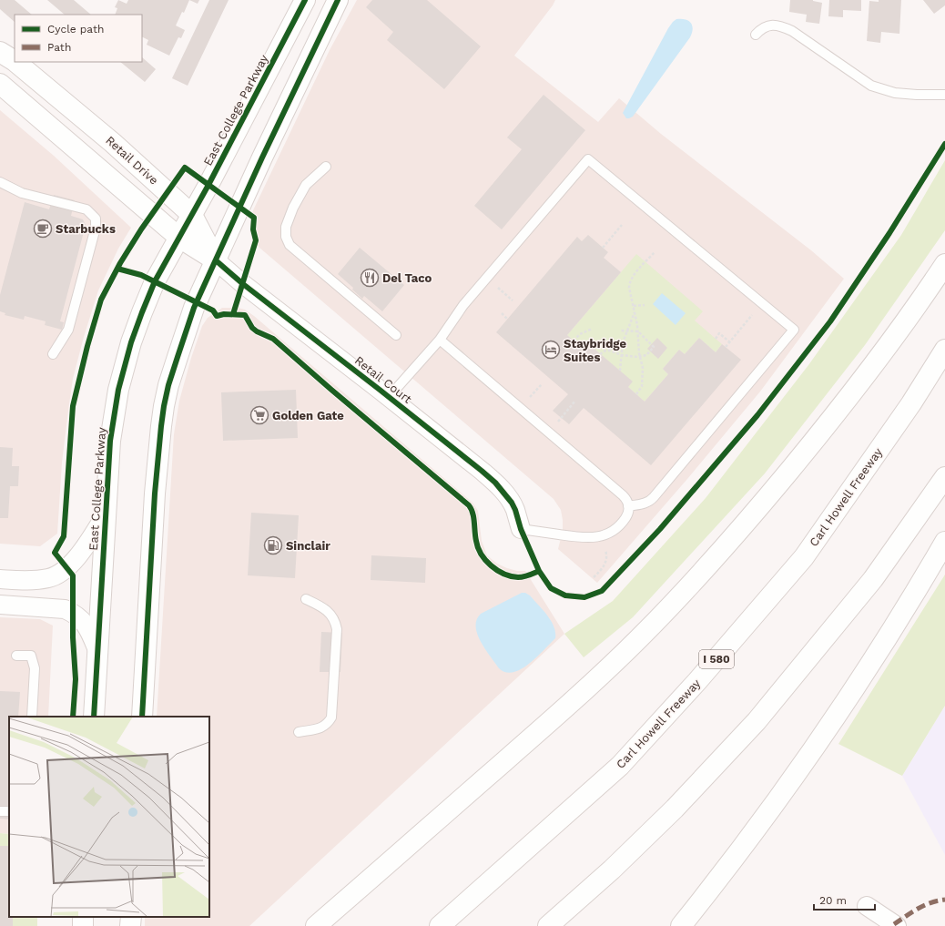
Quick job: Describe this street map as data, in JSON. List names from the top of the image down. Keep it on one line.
{"streets":{"main road":["East College Parkway","Retail Drive","Carl Howell Freeway","I 580"],"street":["Retail Court"]},"crossings":[["East College Parkway","Retail Drive"],["Retail Drive","Retail Court"]],"places":{"cafe":["Starbucks"],"restaurant":["Del Taco"],"hotel":["Staybridge Suites"],"supermarket":["Golden Gate"],"fuel station":["Sinclair"]},"legend":["Cycle path","Path"],"scale_bar":"20 m"}
